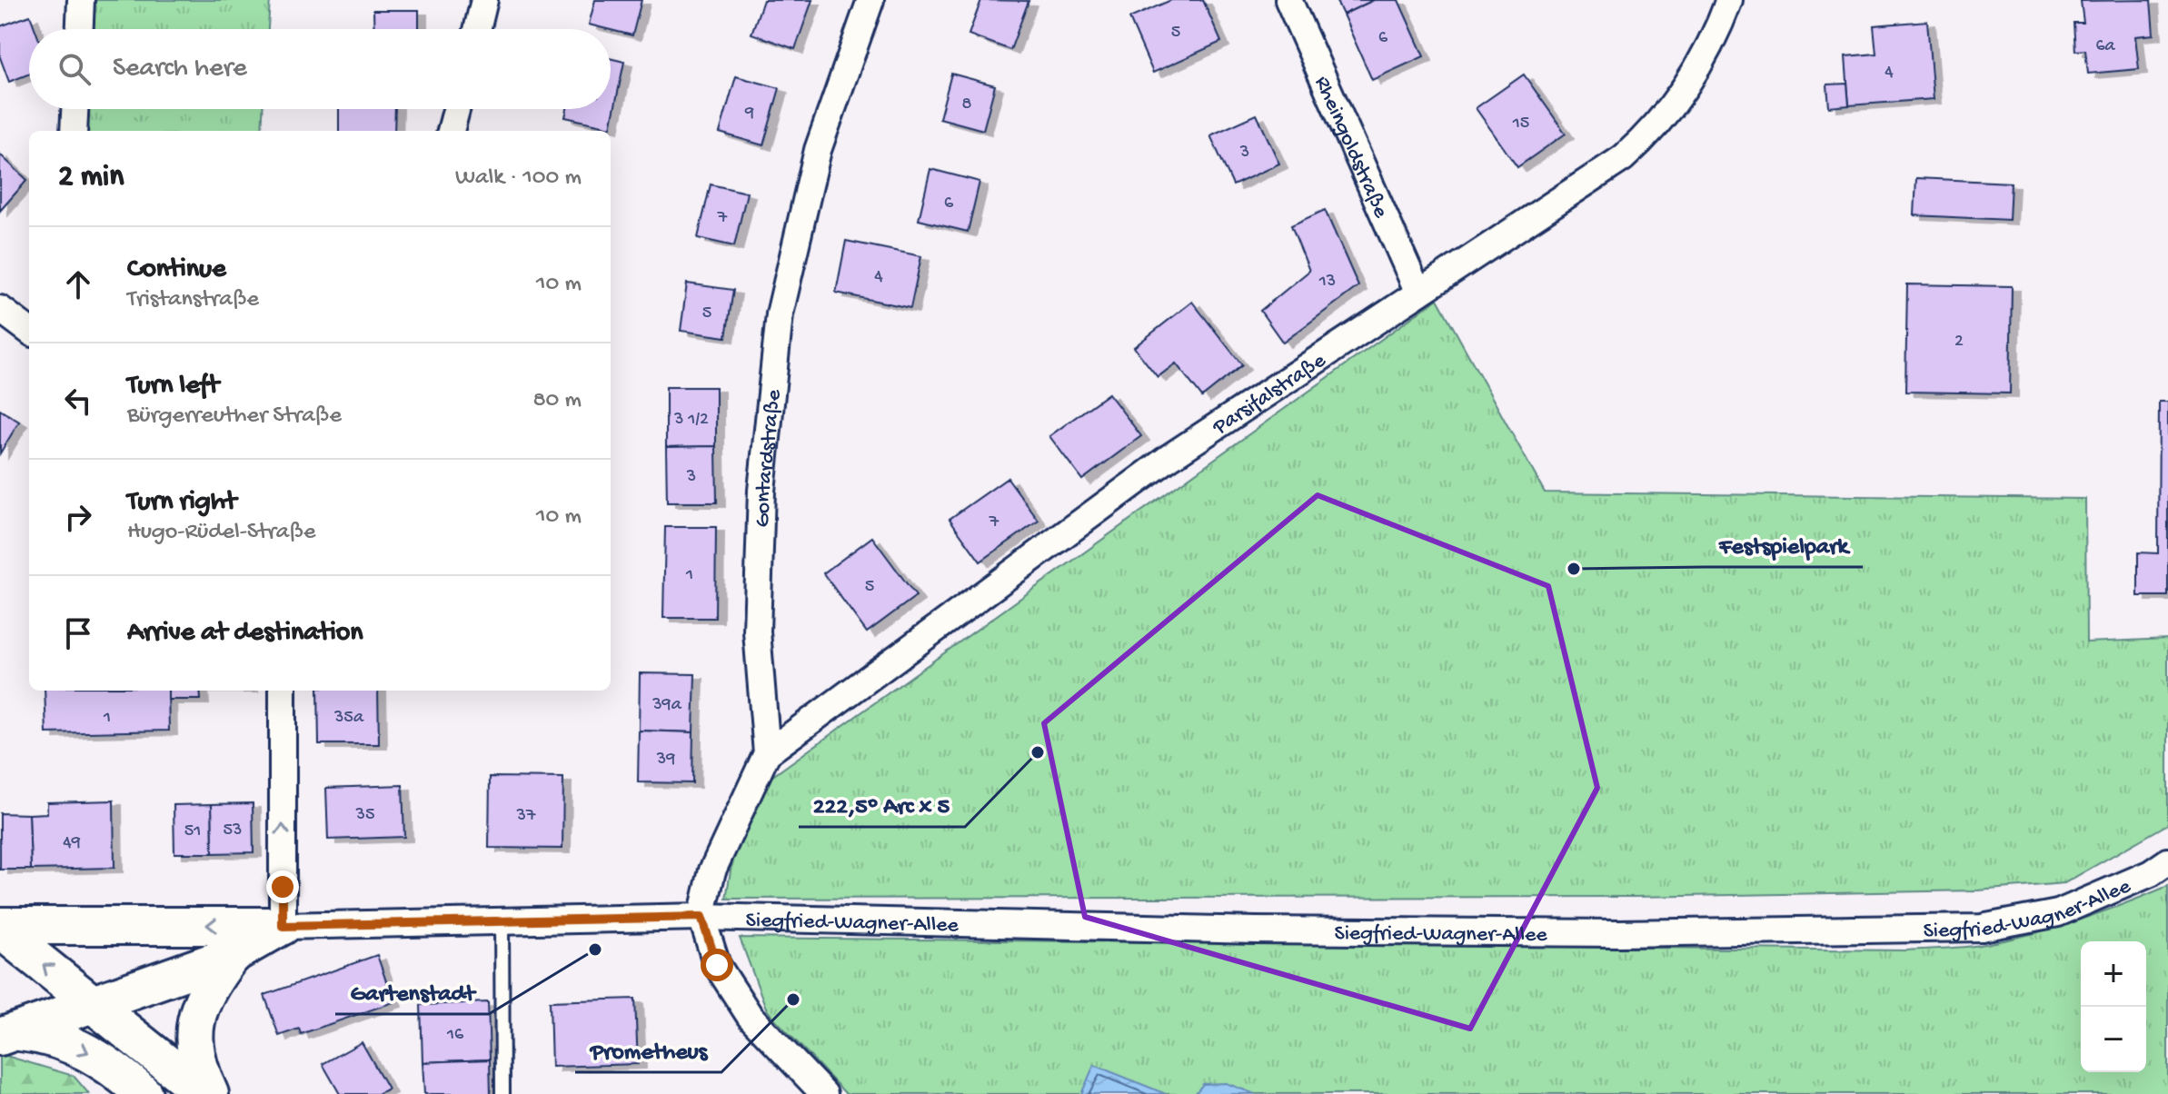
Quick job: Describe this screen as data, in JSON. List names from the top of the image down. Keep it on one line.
{"streets":{"street":["Rheingoldstraße","Parsifalstraße","Gontardstraße","Siegfried-Wagner-Allee"]},"crossings":[["Rheingoldstraße","Parsifalstraße"],["Parsifalstraße","Gontardstraße"],["Gontardstraße","Siegfried-Wagner-Allee"]],"places":["Festspielpark","222,5º Arc x 5","Gartenstadt","Prometheus"],"house_numbers":["5","6","6a","4","8","9","15","3","6","7","4","13","5","2","3 1/2","3","7","1","5","39a","1","35a","39","35","37","53","51","49","16"],"page":{"search":"Search here","heading":["2 min","Walk · 100 m"],"list":[["Continue","Tristanstraße","10 m"],["Turn left","Bürgerreuther Straße","80 m"],["Turn right","Hugo-Rüdel-Straße","10 m"],"Arrive at destination"],"map_buttons":["+","−"]}}
